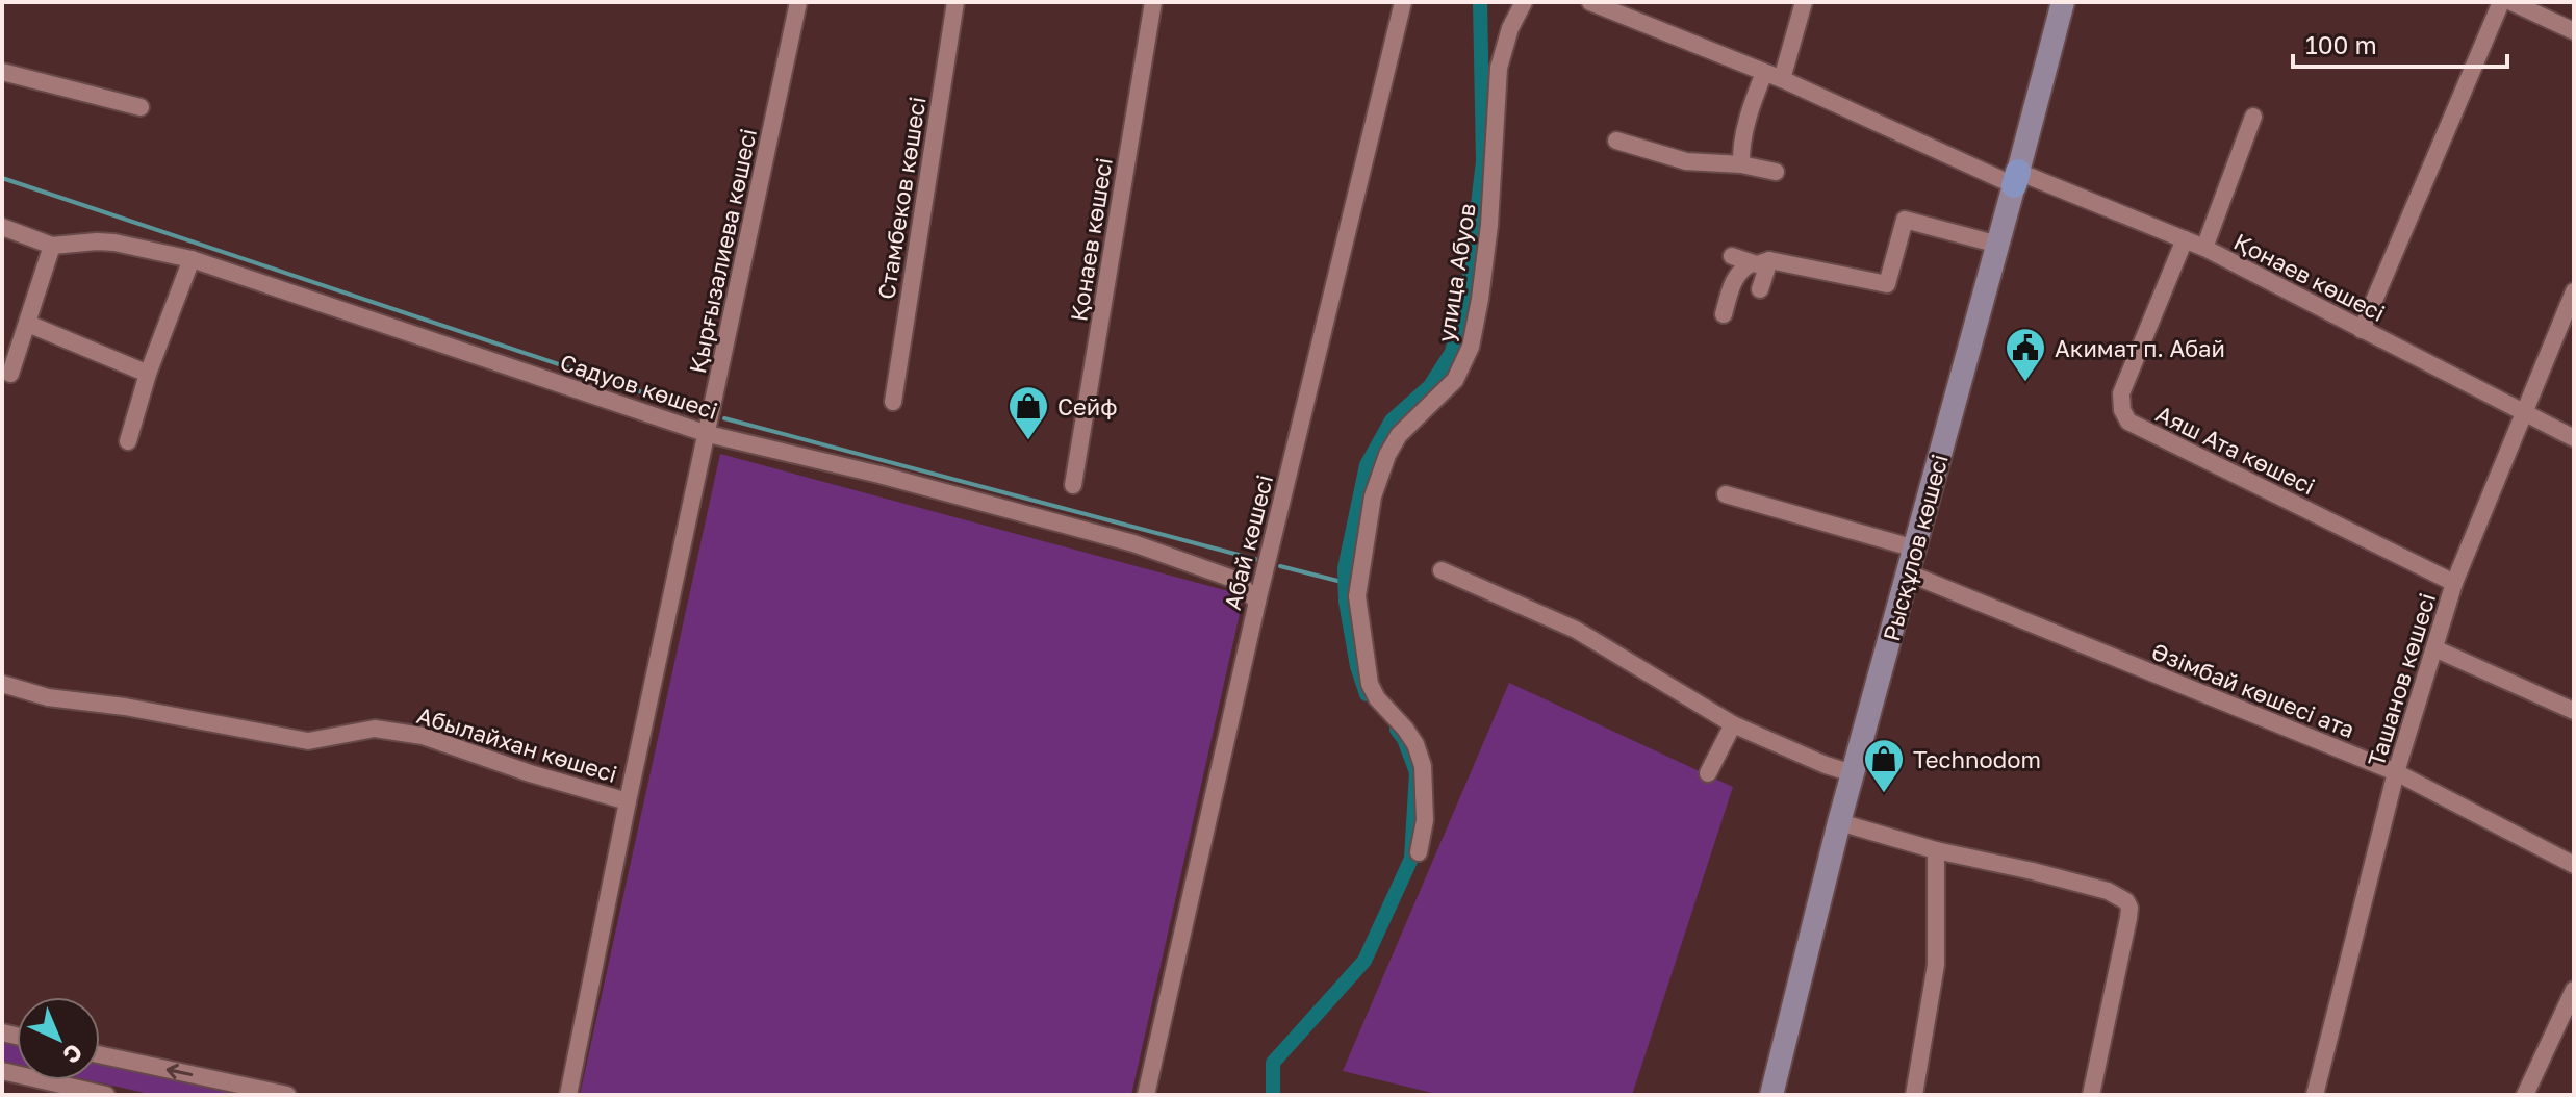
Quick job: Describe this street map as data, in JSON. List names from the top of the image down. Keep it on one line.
{"streets":{"main road":["Рысқұлов көшесі"],"street":["Стамбеков көшесі","Қонаев көшесі","Қырғызалиева көшесі","улица Абуов","Садуов көшесі","Аяш Ата көшесі","Абай көшесі","Ташанов көшесі","Әзімбай көшесі ата","Абылайхан көшесі"]},"crossings":[["Қонаев көшесі","Аяш Ата көшесі"],["Қонаев көшесі","Рысқұлов көшесі"],["Қонаев көшесі","Ташанов көшесі"],["Қырғызалиева көшесі","Садуов көшесі"],["Қырғызалиева көшесі","Абылайхан көшесі"],["Садуов көшесі","Абай көшесі"],["Аяш Ата көшесі","Ташанов көшесі"],["Рысқұлов көшесі","Әзімбай көшесі ата"],["Ташанов көшесі","Әзімбай көшесі ата"]],"places":{"public building":["Акимат п. Абай"],"shop":["Сейф","Technodom"]},"scale_bar":"100 m","north":"bottom right"}
